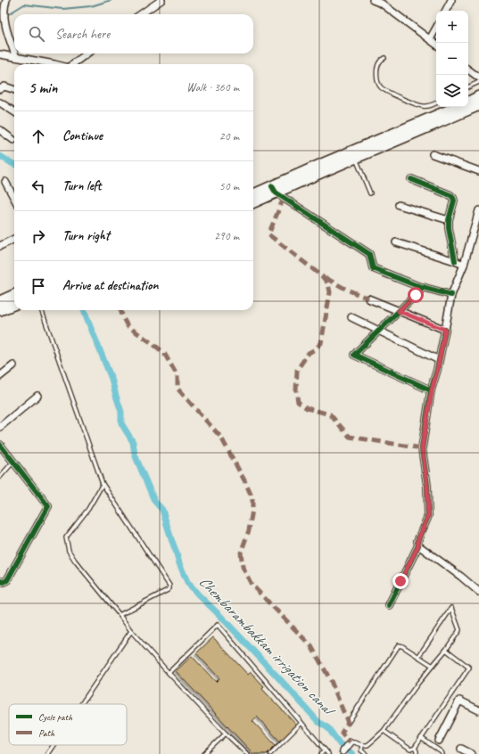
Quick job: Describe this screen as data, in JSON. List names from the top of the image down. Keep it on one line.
{"water":["Chembarambakkam irrigation canal"],"legend":["Cycle path","Path"],"page":{"map_buttons":["+","−"],"search":"Search here","heading":["5 min","Walk · 360 m"],"list":[["Continue","20 m"],["Turn left","50 m"],["Turn right","290 m"],"Arrive at destination"]}}
